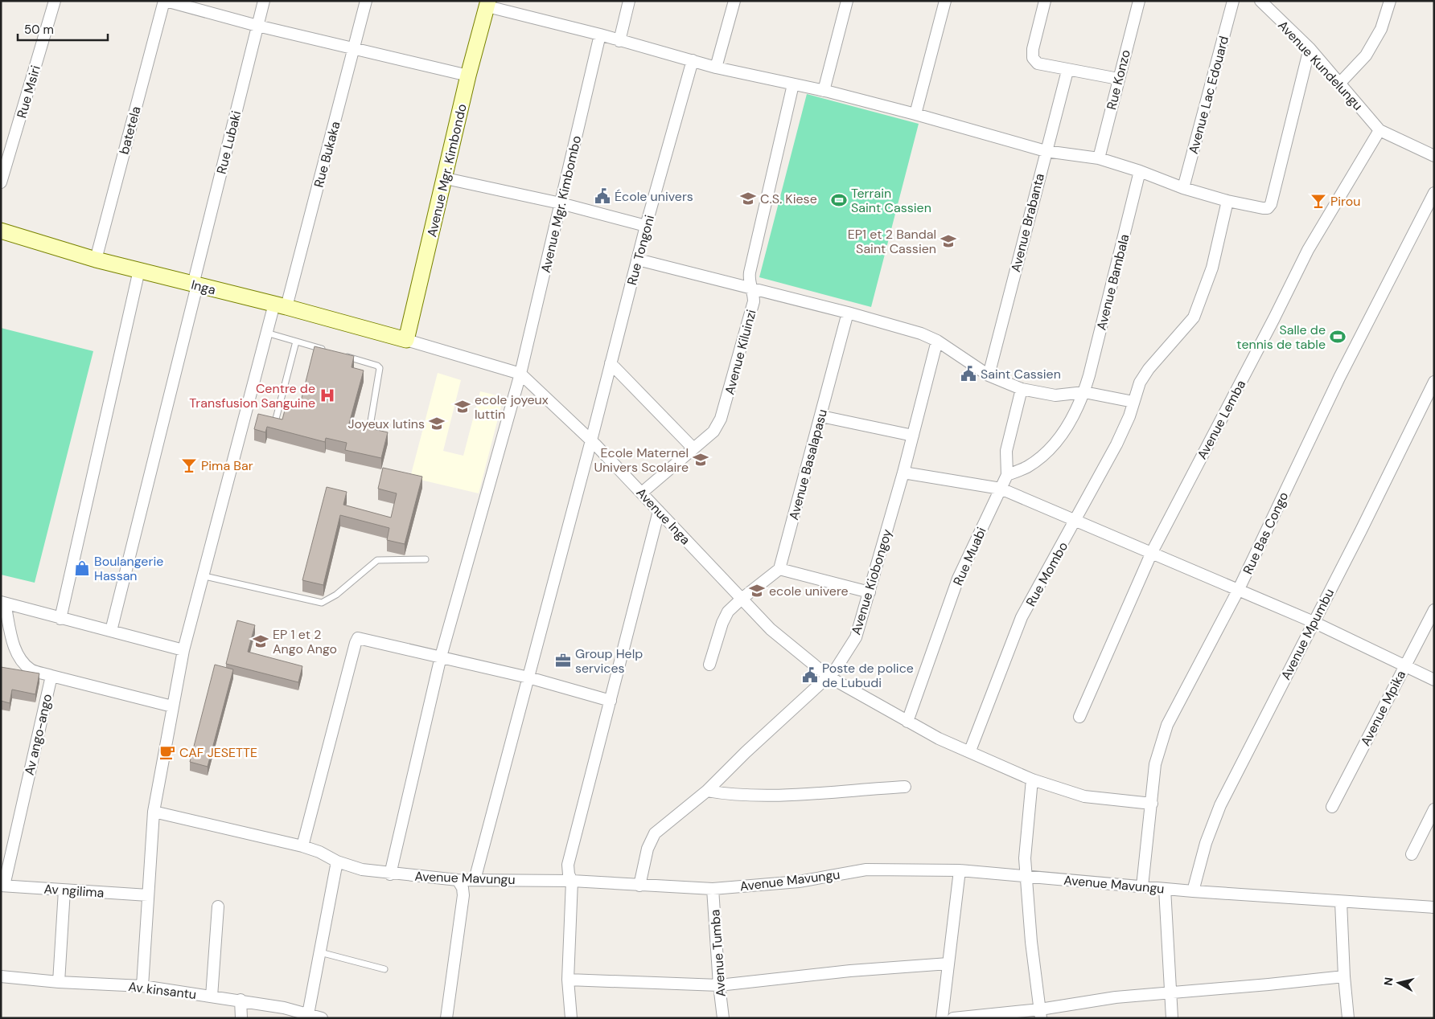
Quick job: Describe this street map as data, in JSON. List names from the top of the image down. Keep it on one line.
{"streets":{"street":["Avenue Kundelungu","Rue Konzo","Rue Msiri","Avenue Lac Edouard","batetela","Rue Lubaki","Rue Bukaka","Avenue Mgr. Kimbondo","Avenue Mgr. Kimbombo","Avenue Brabanta","Rue Tongoni","Avenue Bambala","Inga","Avenue Kiluinzi","Avenue Lemba","Avenue Basalapasu","Avenue Inga","Rue Bas Congo","Rue Muabi","Rue Mombo","Avenue Kiobongoy","Avenue Mpumbu","Avenue Mpika","Av ango-ango","Avenue Mavungu","Av ngilima","Avenue Tumba","Av kinsantu"]},"crossings":[["Avenue Kundelungu","Avenue Lemba"],["batetela","Inga"],["Rue Lubaki","Inga"],["Rue Bukaka","Inga"],["Rue Bukaka","Avenue Mavungu"],["Rue Bukaka","Av ngilima"],["Rue Bukaka","Av kinsantu"],["Avenue Mgr. Kimbondo","Inga"],["Avenue Mgr. Kimbondo","Avenue Inga"],["Avenue Mgr. Kimbombo","Avenue Inga"],["Avenue Mgr. Kimbombo","Avenue Mavungu"],["Rue Tongoni","Avenue Inga"],["Rue Tongoni","Avenue Mavungu"],["Avenue Bambala","Rue Muabi"],["Inga","Avenue Inga"],["Avenue Kiluinzi","Avenue Inga"],["Avenue Inga","Rue Bas Congo"],["Avenue Inga","Rue Muabi"],["Avenue Inga","Rue Mombo"],["Avenue Inga","Avenue Kiobongoy"],["Rue Bas Congo","Avenue Mavungu"],["Avenue Kiobongoy","Avenue Mavungu"],["Avenue Mpumbu","Avenue Mavungu"],["Av ango-ango","Av ngilima"],["Avenue Mavungu","Avenue Tumba"]],"places":{"public building":["École univers","Saint Cassien","Poste de police de Lubudi"],"school or university":["C.S. Kiese","EP1 et 2 Bandal Saint Cassien","ecole joyeux luttin","Joyeux lutins","Ecole Maternel Univers Scolaire","ecole univere","EP 1 et 2 Ango Ango"],"sports":["Terrain Saint Cassien","Salle de tennis de table"],"bar":["Pirou","Pima Bar"],"hospital":["Centre de Transfusion Sanguine"],"shop":["Boulangerie Hassan"],"office":["Group Help services"],"cafe":["CAF JESETTE"]},"scale_bar":"50 m","north":"left"}
